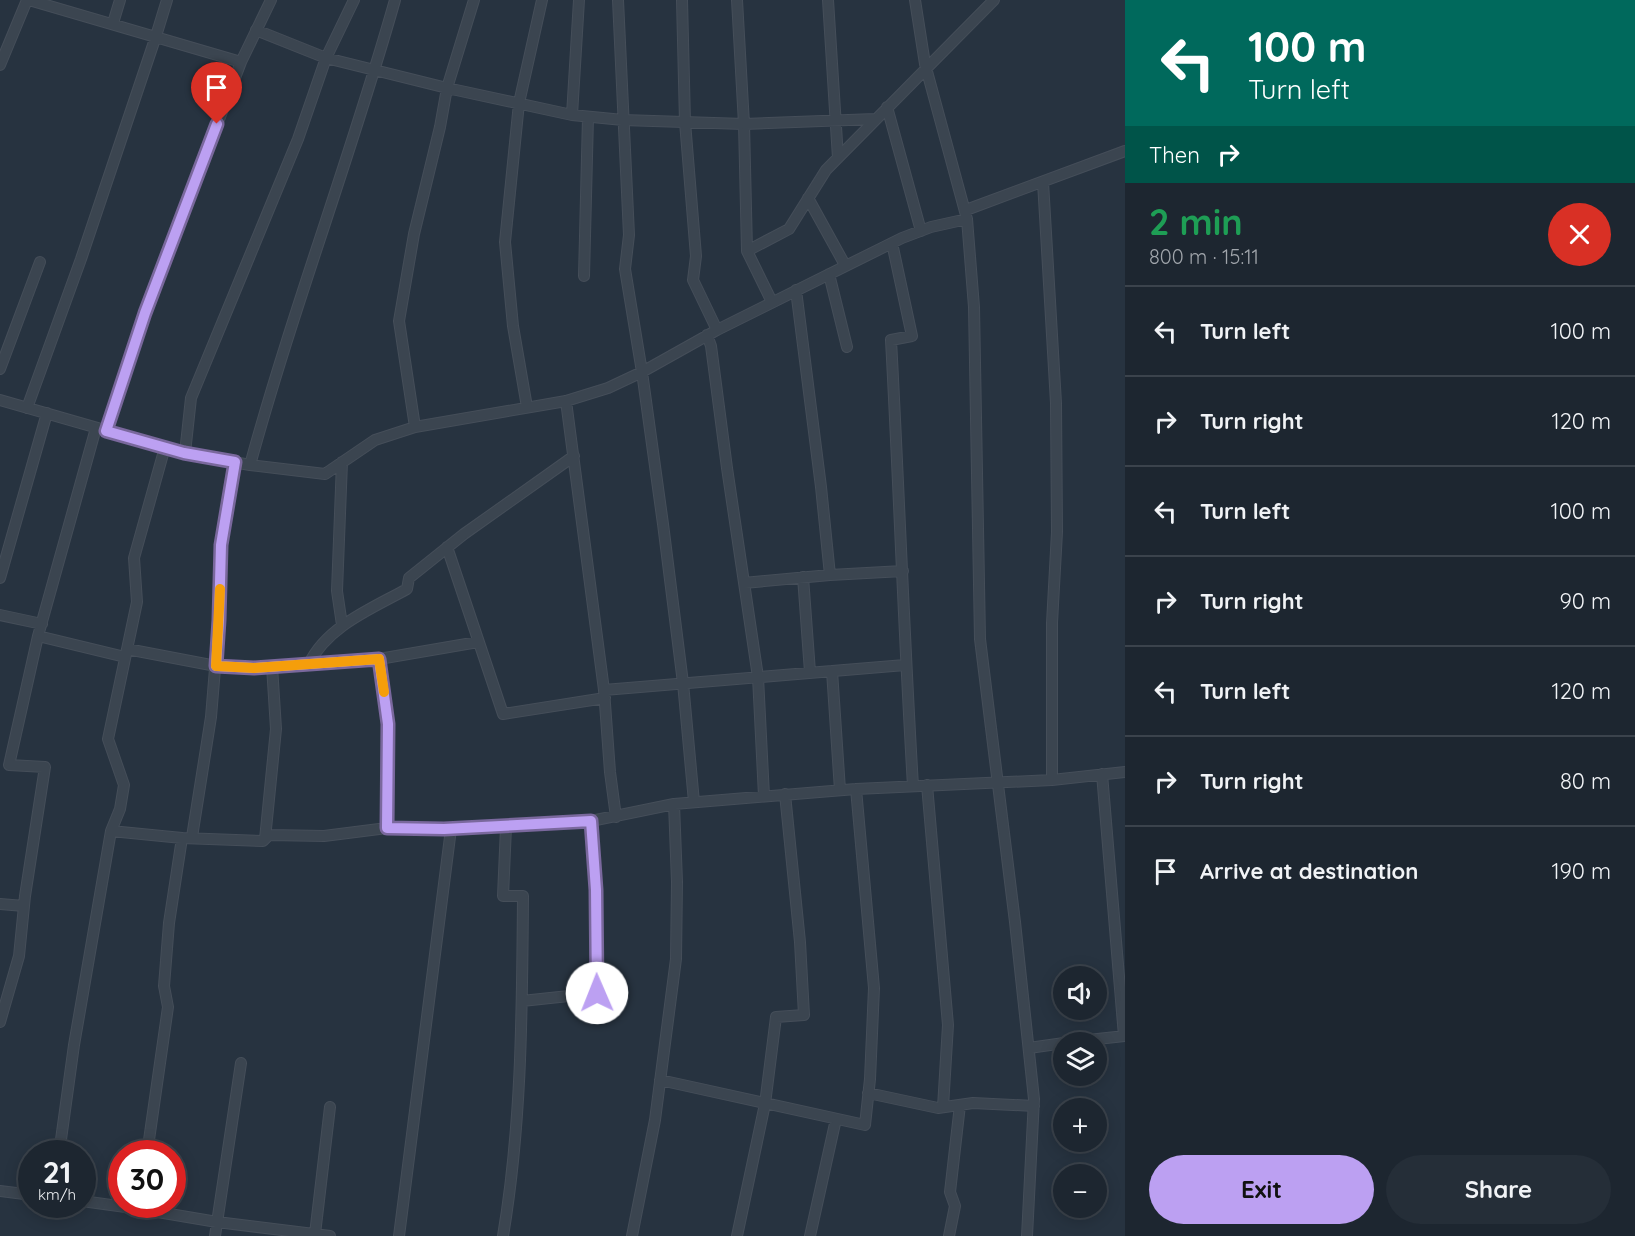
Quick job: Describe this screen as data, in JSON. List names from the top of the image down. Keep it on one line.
{"page":{"turn":["100 m","Turn left"],"then":"Then","heading":["2 min","800 m · 15:11"],"list":[{"name":"Turn left","value":"100 m"},{"name":"Turn right","value":"120 m"},{"name":"Turn left","value":"100 m"},{"name":"Turn right","value":"90 m"},{"name":"Turn left","value":"120 m"},{"name":"Turn right","value":"80 m"},{"name":"Arrive at destination","value":"190 m"}],"map_buttons":["+","−"],"speed":"21 km/h","limit":"30","buttons":["Exit","Share"]}}
